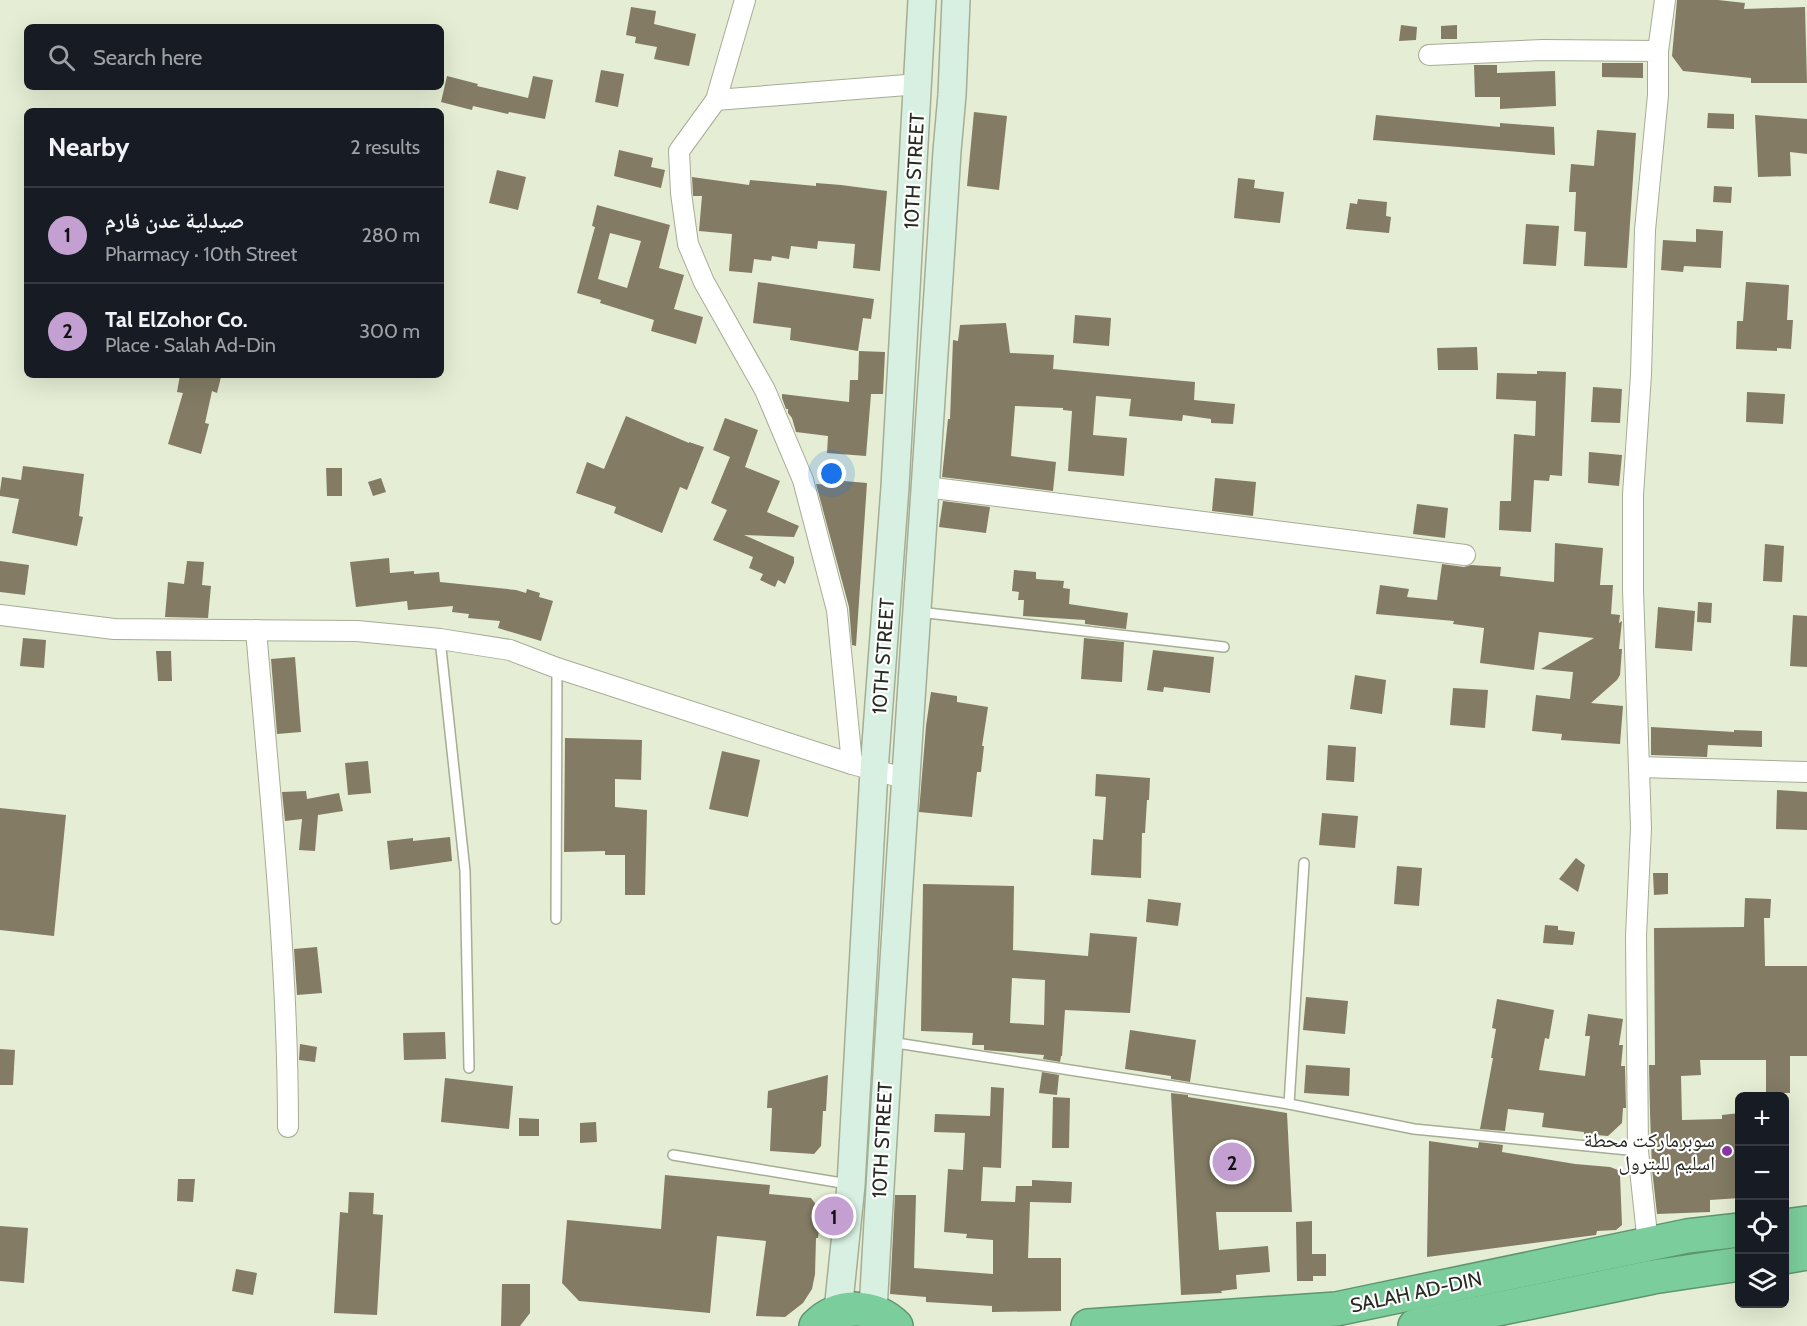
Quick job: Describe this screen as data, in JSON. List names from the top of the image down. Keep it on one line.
{"streets":{"highway":["SALAH AD-DIN"],"main road":["10TH STREET"]},"places":["سوبرماركت محطة اسليم للبترول"],"page":{"search":"Search here","heading":["Nearby","2 results"],"list":[{"mark":"1","name":"صيدلية عدن فارم","note":"Pharmacy · 10th Street","value":"280 m"},{"mark":"2","name":"Tal ElZohor Co.","note":"Place · Salah Ad-Din","value":"300 m"}],"map_buttons":["+","−"],"pins":["2","1"]}}
